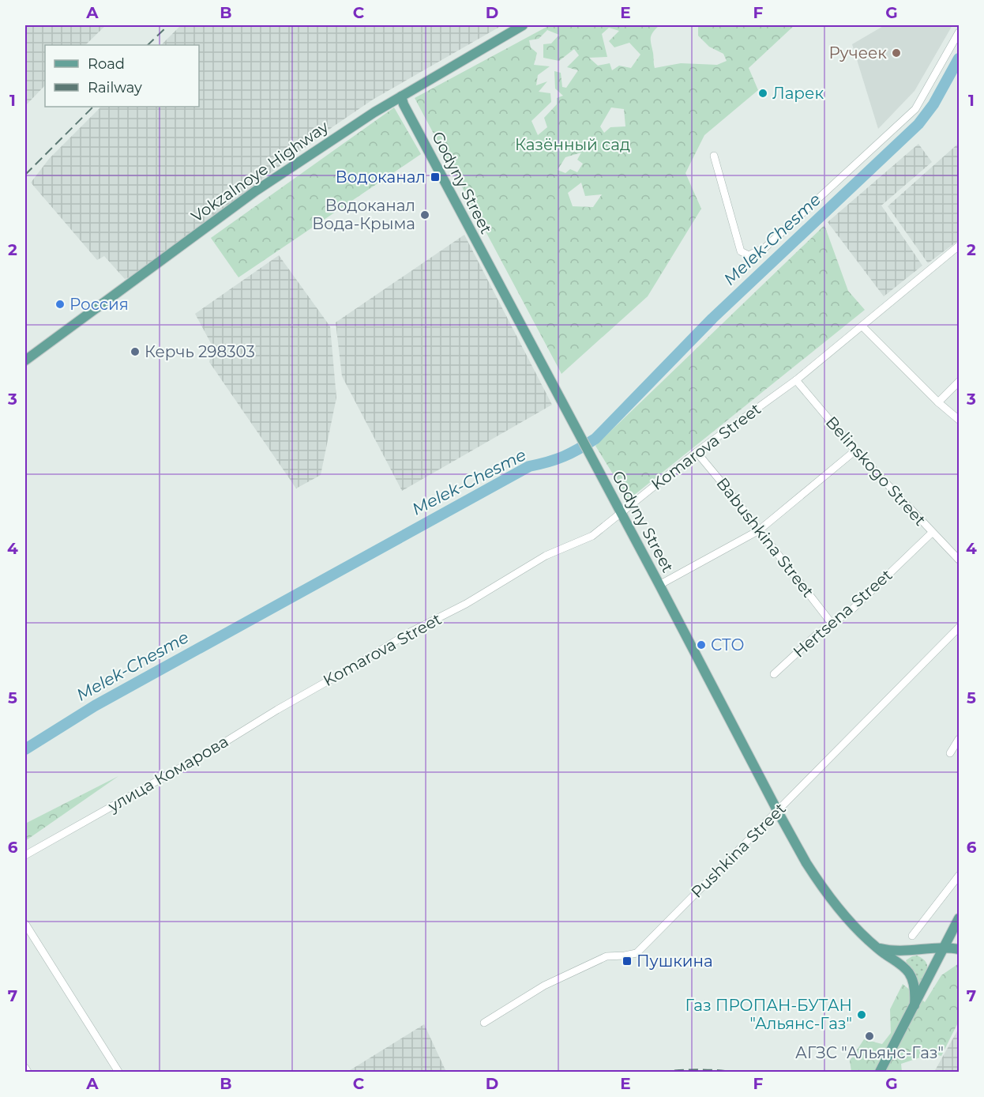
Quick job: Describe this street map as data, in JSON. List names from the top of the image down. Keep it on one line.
{"streets":{"main road":["Vokzalnoye Highway","Godyny Street"],"street":["Komarova Street","Belinskogo Street","Babushkina Street","Hertsena Street","Pushkina Street"]},"crossings":[["Vokzalnoye Highway","Godyny Street"],["Godyny Street","Komarova Street"],["Godyny Street","Pushkina Street"],["Komarova Street","Belinskogo Street"],["Komarova Street","Babushkina Street"],["Belinskogo Street","Hertsena Street"],["Babushkina Street","Hertsena Street"]],"water":["Melek-Chesme"],"parks":["Казённый сад"],"places":{"other":["Ручеек","Ларек","Водоканал Вода-Крыма","Россия","Керчь 298303","СТО","Газ ПРОПАН-БУТАН \"Альянс-Газ\"","АГЗС \"Альянс-Газ\""],"transit":["Водоканал","Пушкина"]},"legend":["Road","Railway"],"grid":{"columns":["A","B","C","D","E","F","G"],"rows":["1","2","3","4","5","6","7"]}}
